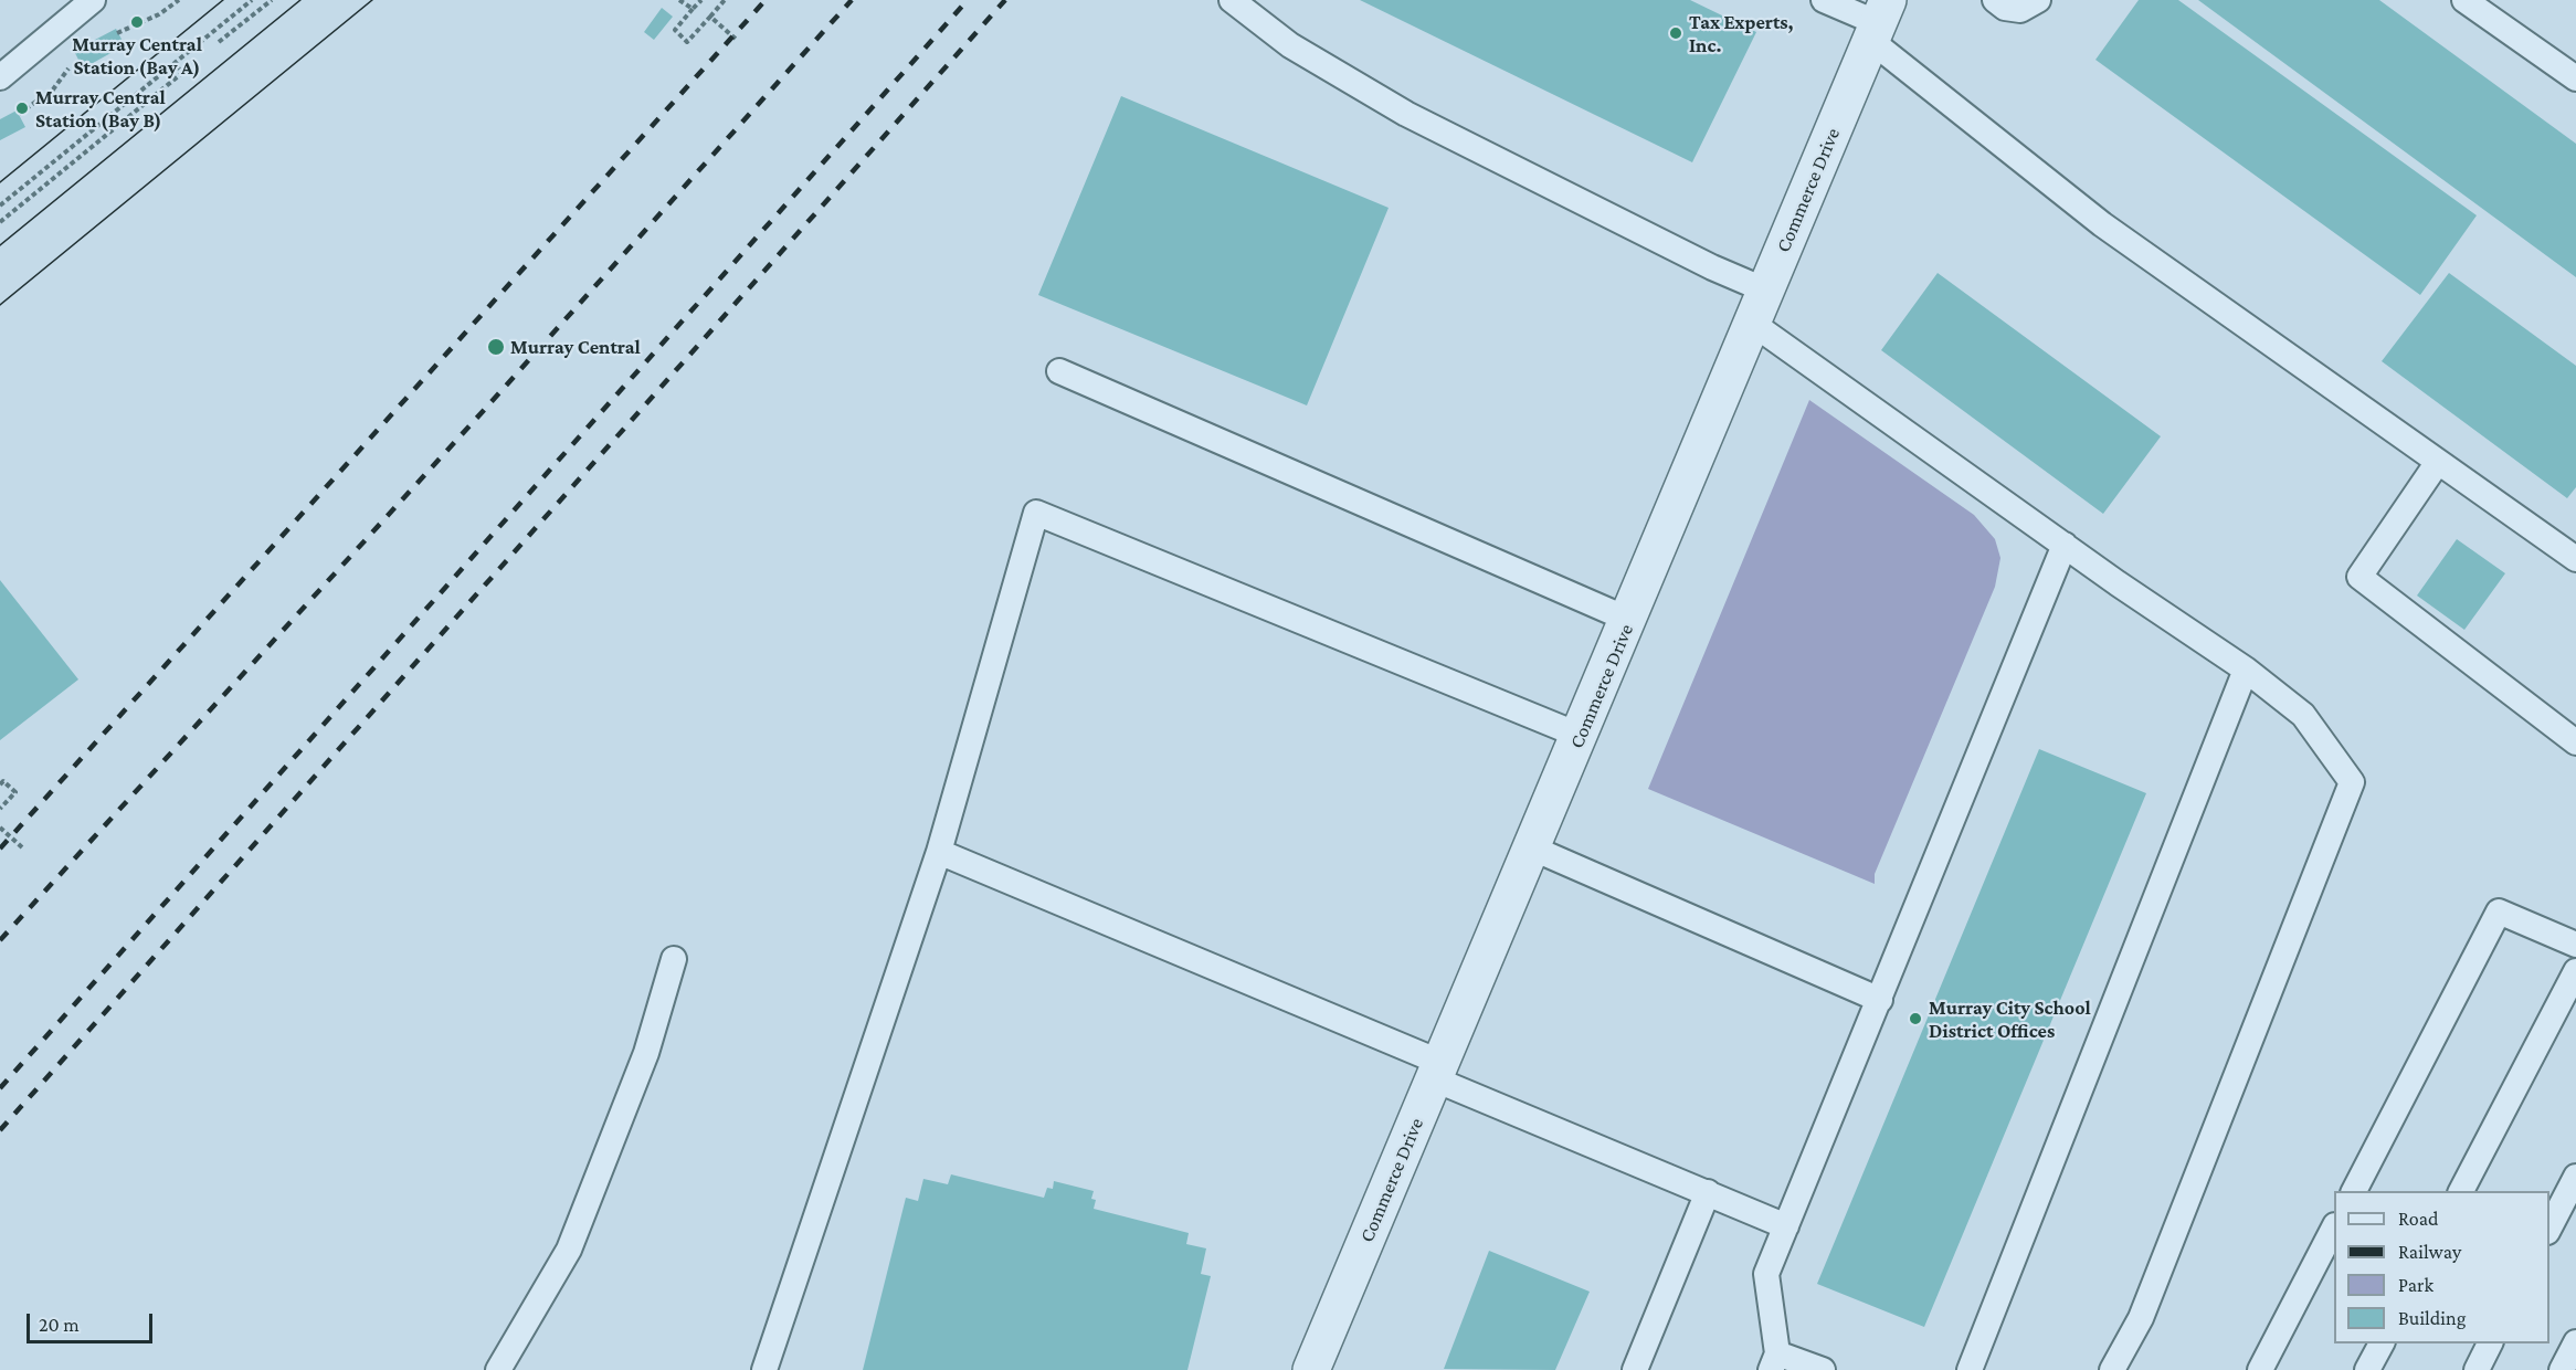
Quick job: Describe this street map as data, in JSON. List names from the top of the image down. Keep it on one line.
{"streets":{"street":["Commerce Drive"]},"places":["Murray Central Station (Bay A)","Tax Experts, Inc.","Murray Central Station (Bay B)","Murray Central","Murray City School District Offices"],"legend":["Road","Railway","Park","Building"],"scale_bar":"20 m"}
